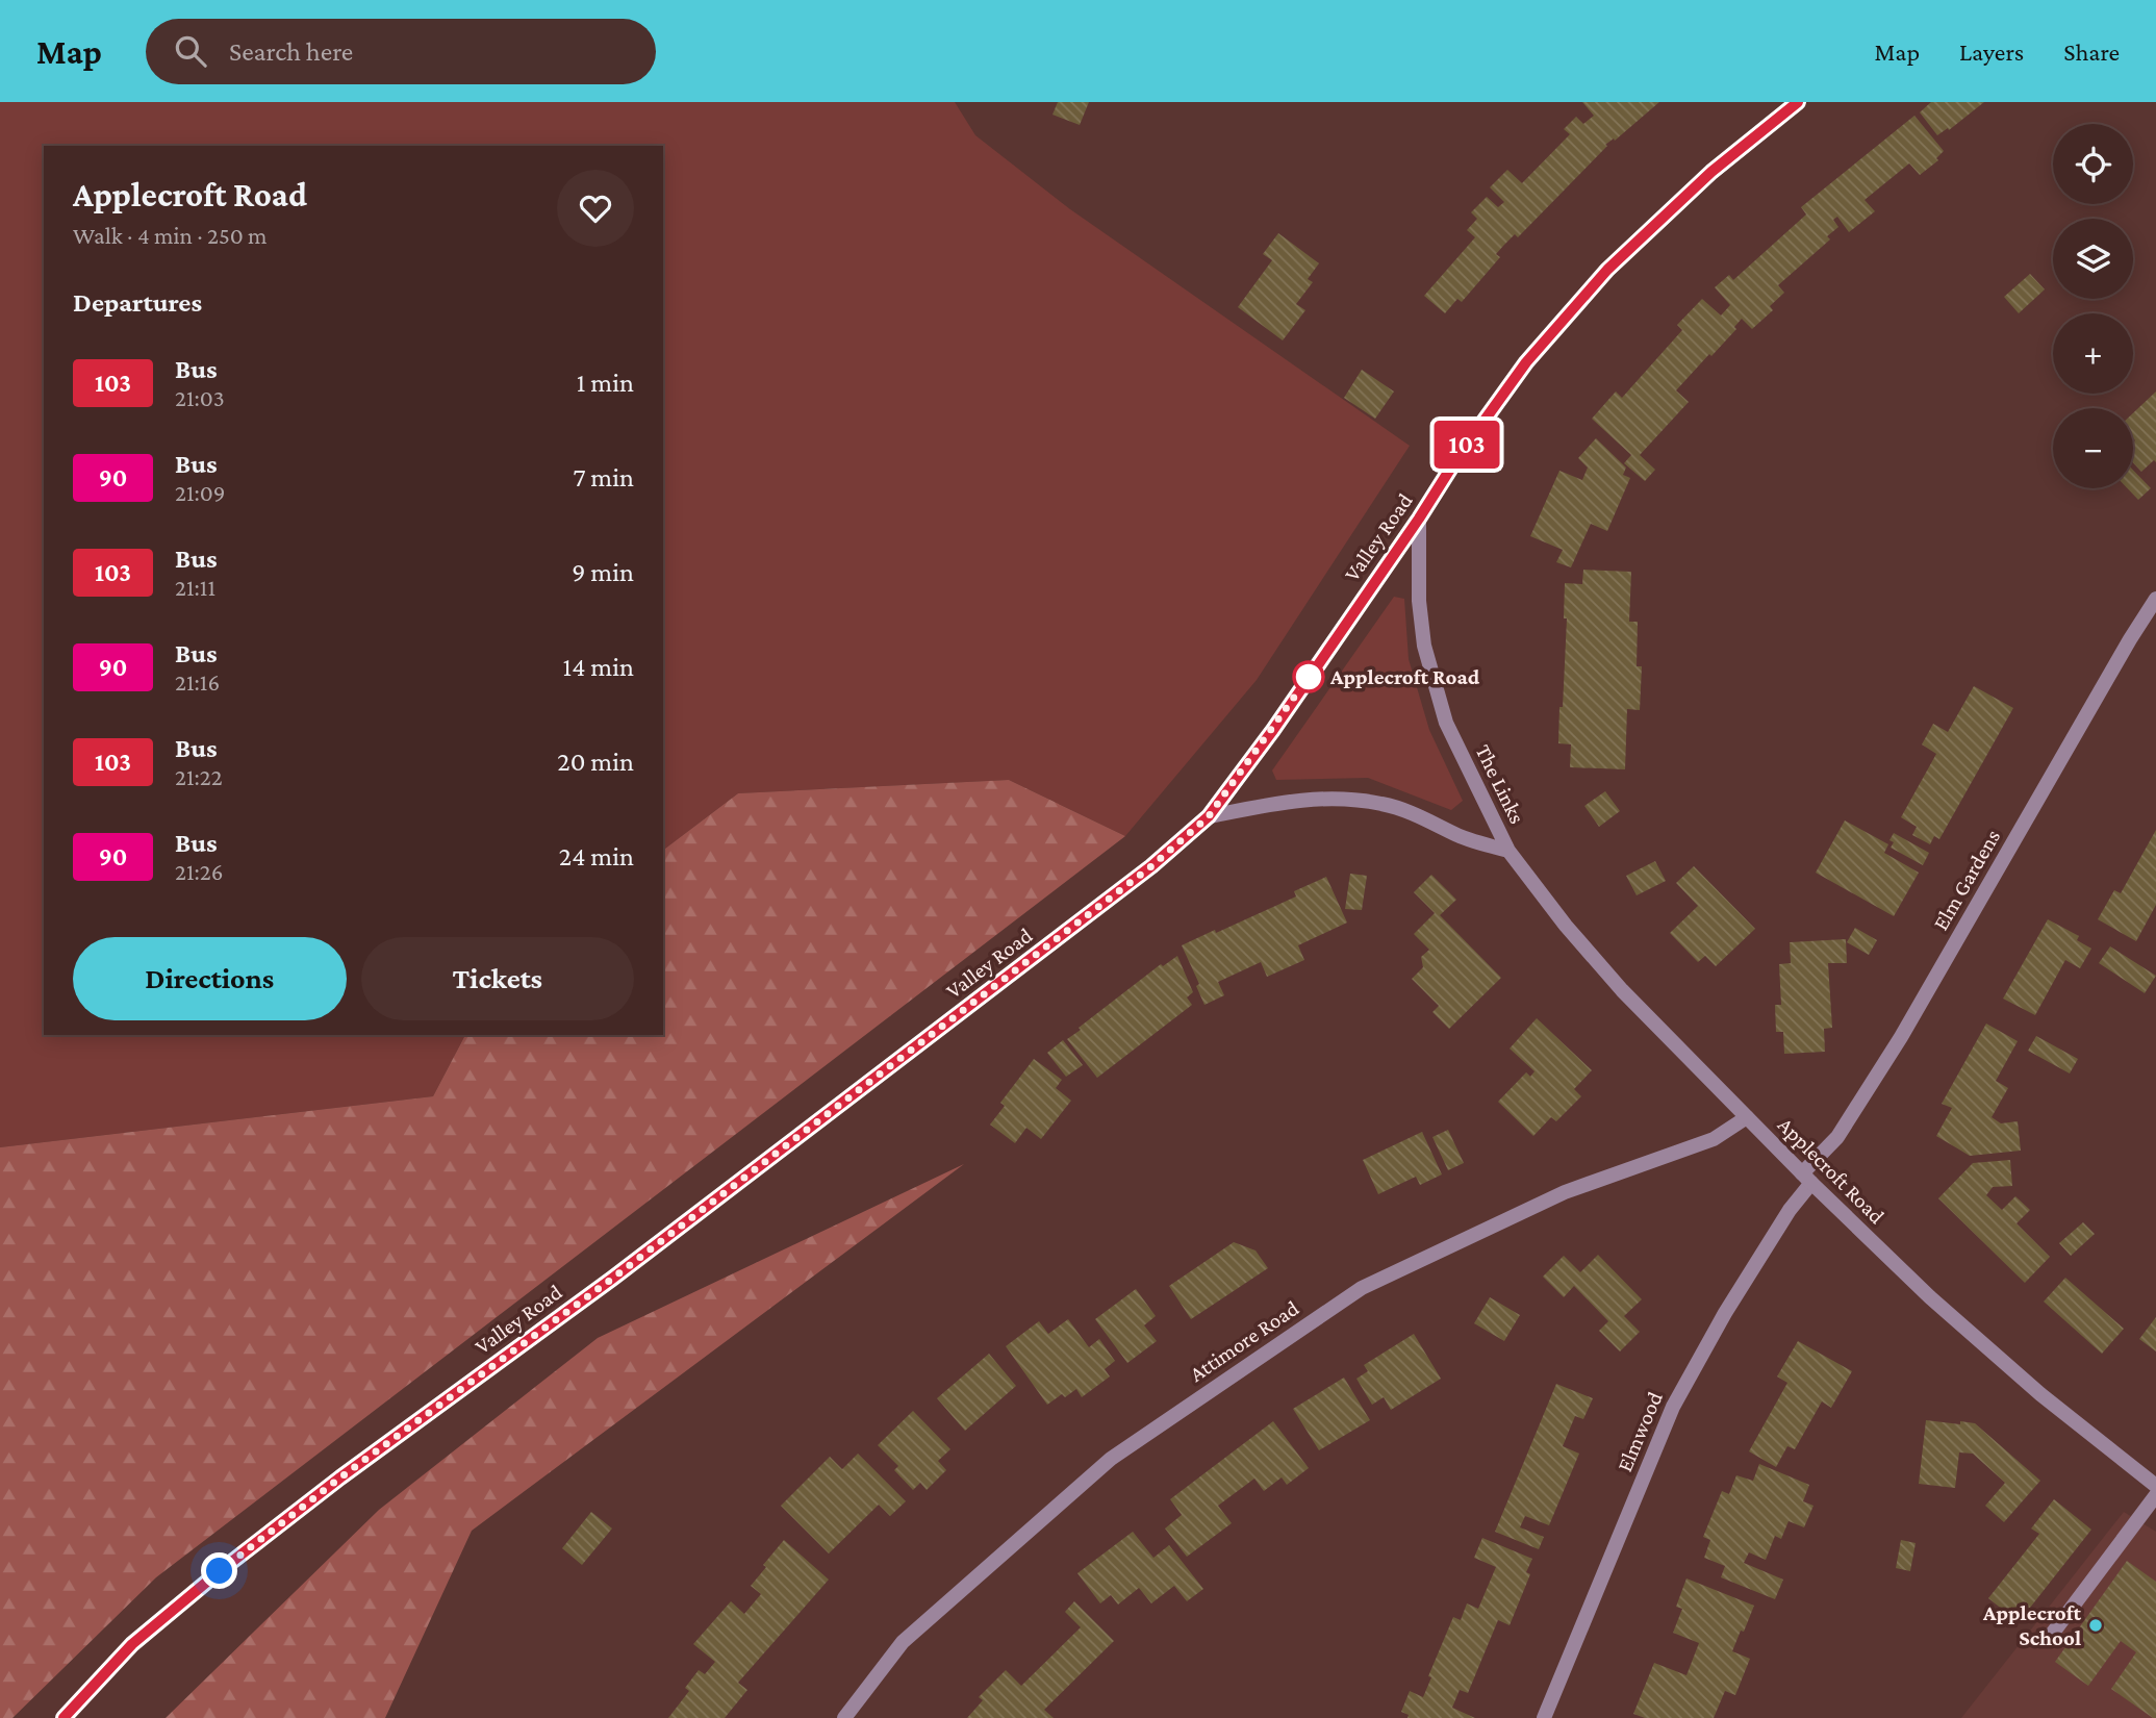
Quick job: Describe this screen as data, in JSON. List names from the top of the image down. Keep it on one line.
{"streets":{"main road":["Valley Road"],"street":["The Links","Elm Gardens","Applecroft Road","Attimore Road","Elmwood"]},"crossings":[["Valley Road","The Links"],["The Links","Applecroft Road"],["Elm Gardens","Applecroft Road"],["Elm Gardens","Elmwood"],["Applecroft Road","Attimore Road"],["Applecroft Road","Elmwood"]],"places":["Applecroft Road","Applecroft School"],"lines":["bus line 103"],"page":{"header":"Map","search":"Search here","nav":["Map","Layers","Share"],"on_map":"103","map_buttons":["+","−"],"heading":[["Applecroft Road","Walk · 4 min · 250 m"],"Departures"],"list":[{"mark":"103","name":"Bus","note":"21:03","value":"1 min"},{"mark":"90","name":"Bus","note":"21:09","value":"7 min"},{"mark":"103","name":"Bus","note":"21:11","value":"9 min"},{"mark":"90","name":"Bus","note":"21:16","value":"14 min"},{"mark":"103","name":"Bus","note":"21:22","value":"20 min"},{"mark":"90","name":"Bus","note":"21:26","value":"24 min"}],"buttons":["Directions","Tickets"]}}
